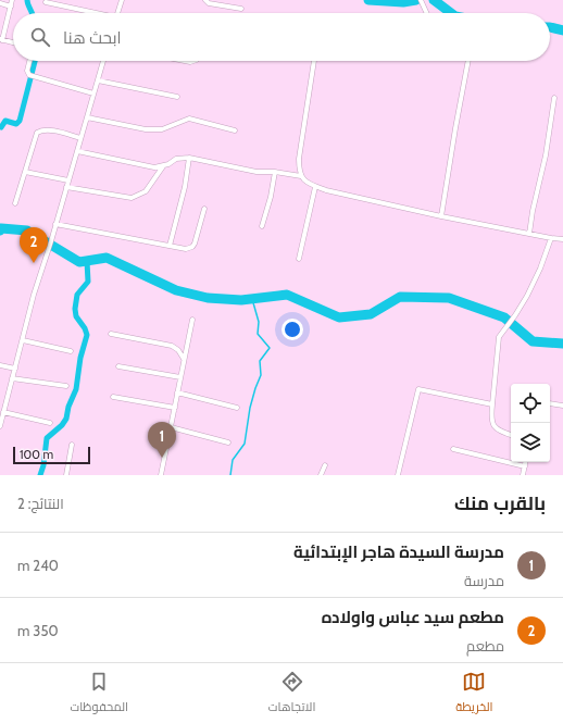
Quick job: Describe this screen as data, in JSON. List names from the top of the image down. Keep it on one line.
{"scale_bar":"100 m","page":{"search":"ابحث هنا","pins":["2","1"],"scale":"100 m","heading":["بالقرب منك","النتائج: 2"],"list":[{"mark":"1","name":"مدرسة السيدة هاجر الإبتدائية","note":"مدرسة","value":"240 m"},{"mark":"2","name":"مطعم سيد عباس واولاده","note":"مطعم","value":"350 m"}],"nav":["الخريطة","الاتجاهات","المحفوظات"]}}
